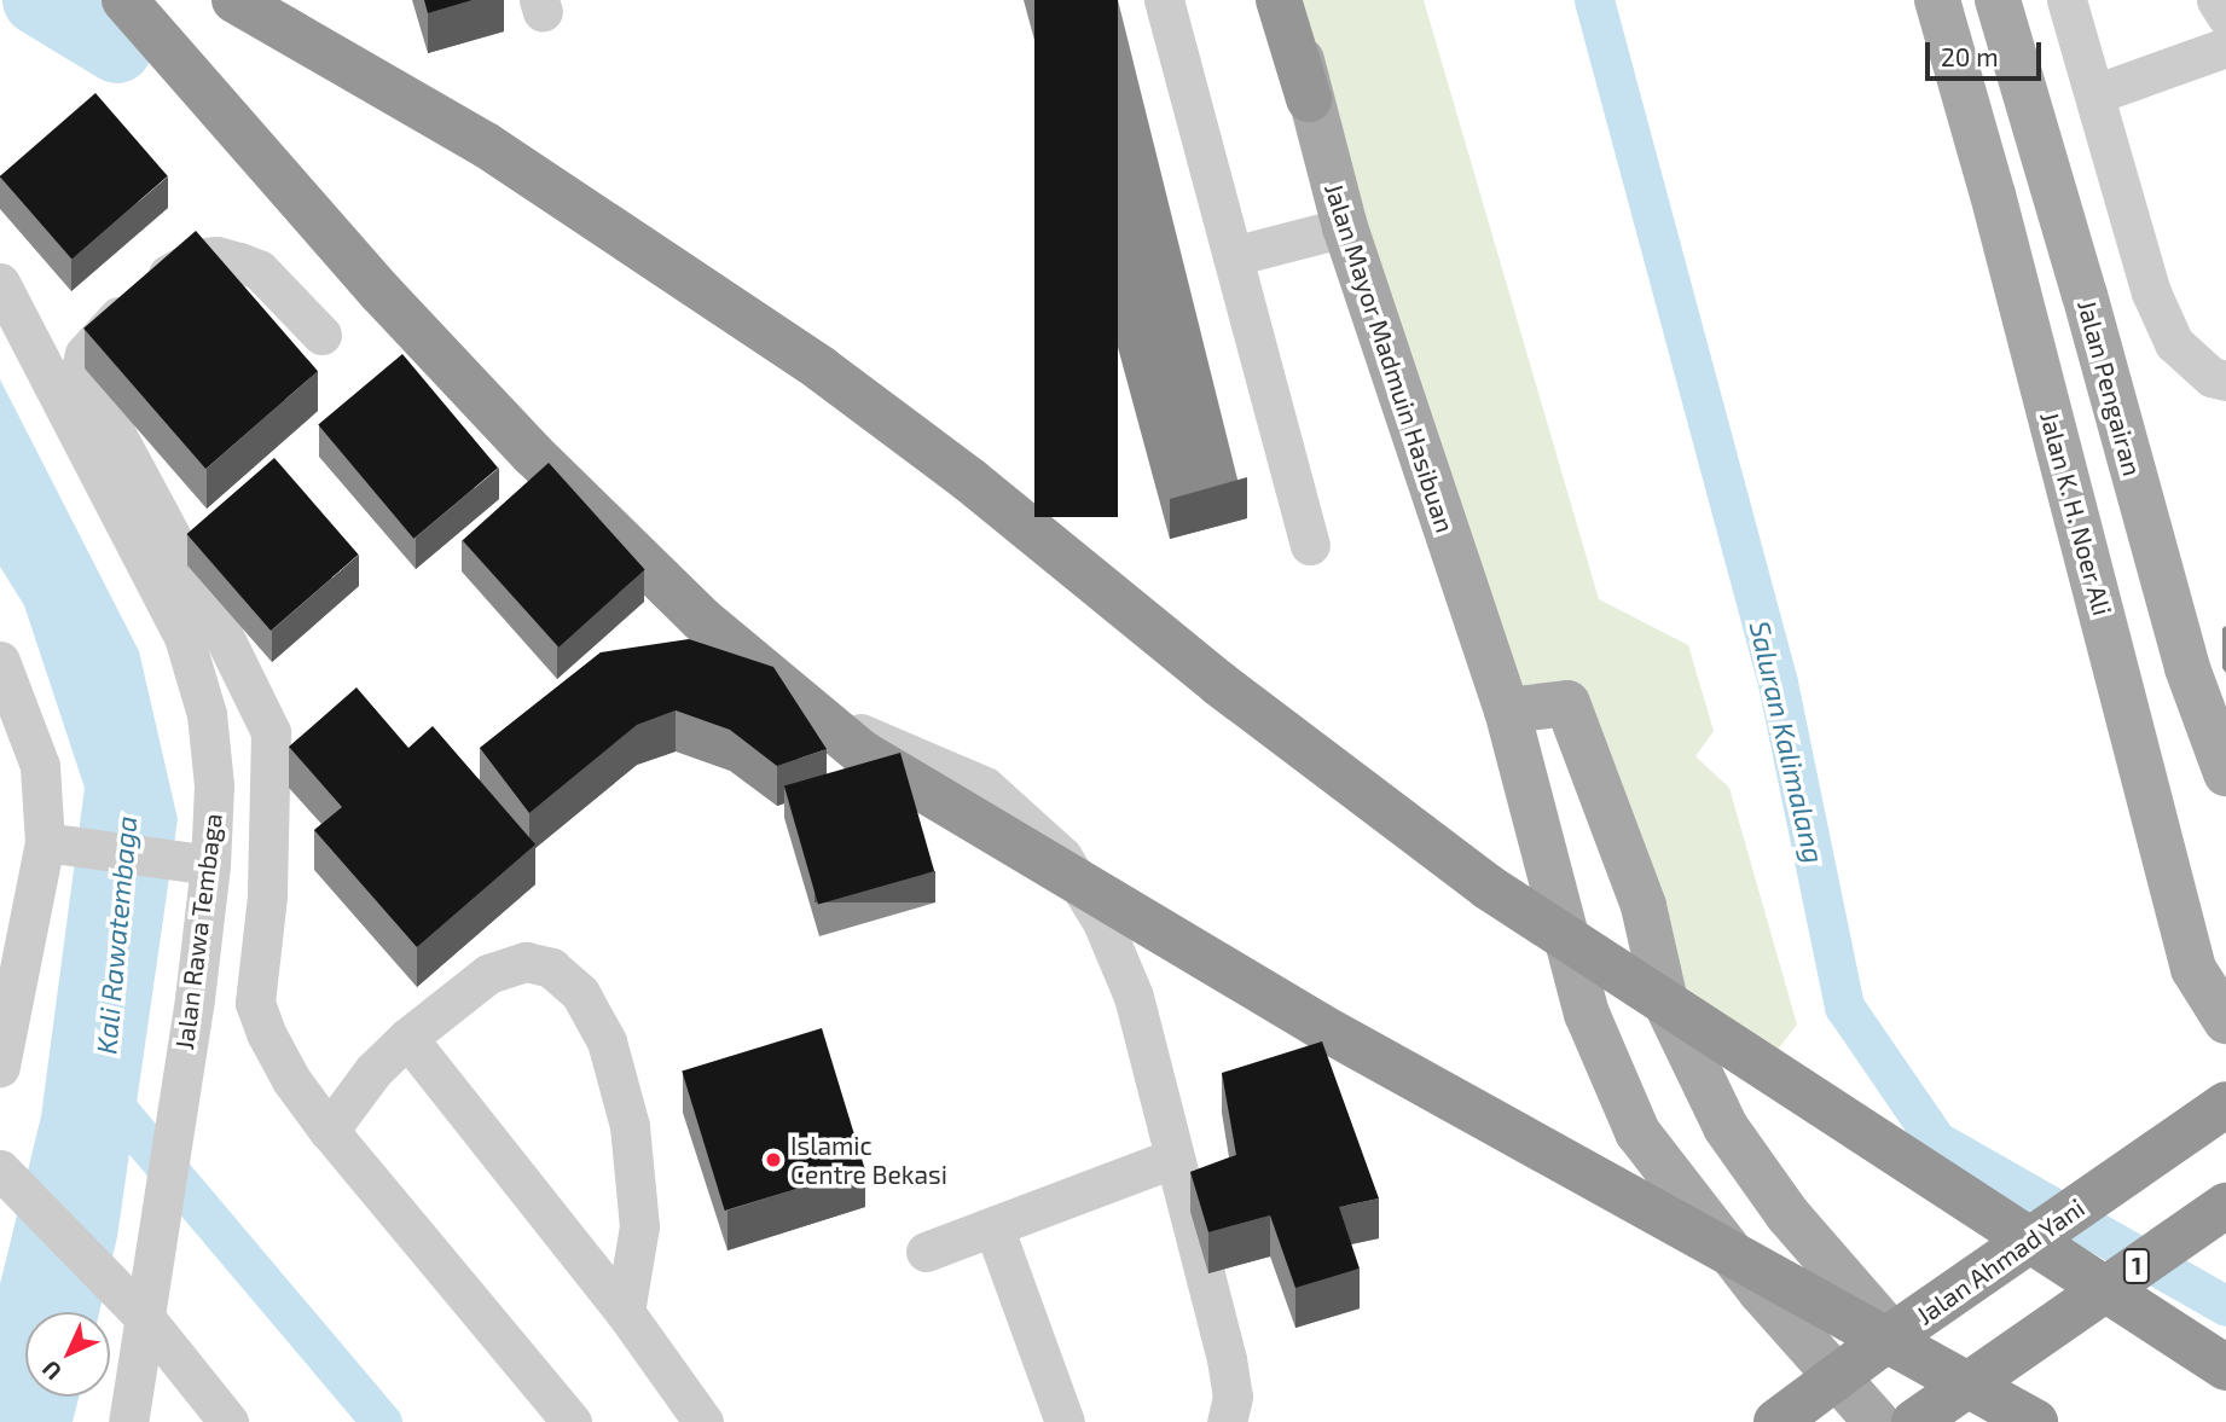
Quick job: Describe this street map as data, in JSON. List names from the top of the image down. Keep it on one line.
{"streets":{"highway":["Jalan Ahmad Yani","1"],"main road":["Jalan Mayor Madmuin Hasibuan","Jalan Pengairan","Jalan K. H. Noer Ali"],"street":["Jalan Rawa Tembaga"]},"crossings":[["Jalan Mayor Madmuin Hasibuan","Jalan Ahmad Yani"]],"water":["Saluran Kalimalang","Kali Rawatembaga"],"places":["Islamic Centre Bekasi"],"scale_bar":"20 m","north":"bottom left"}
